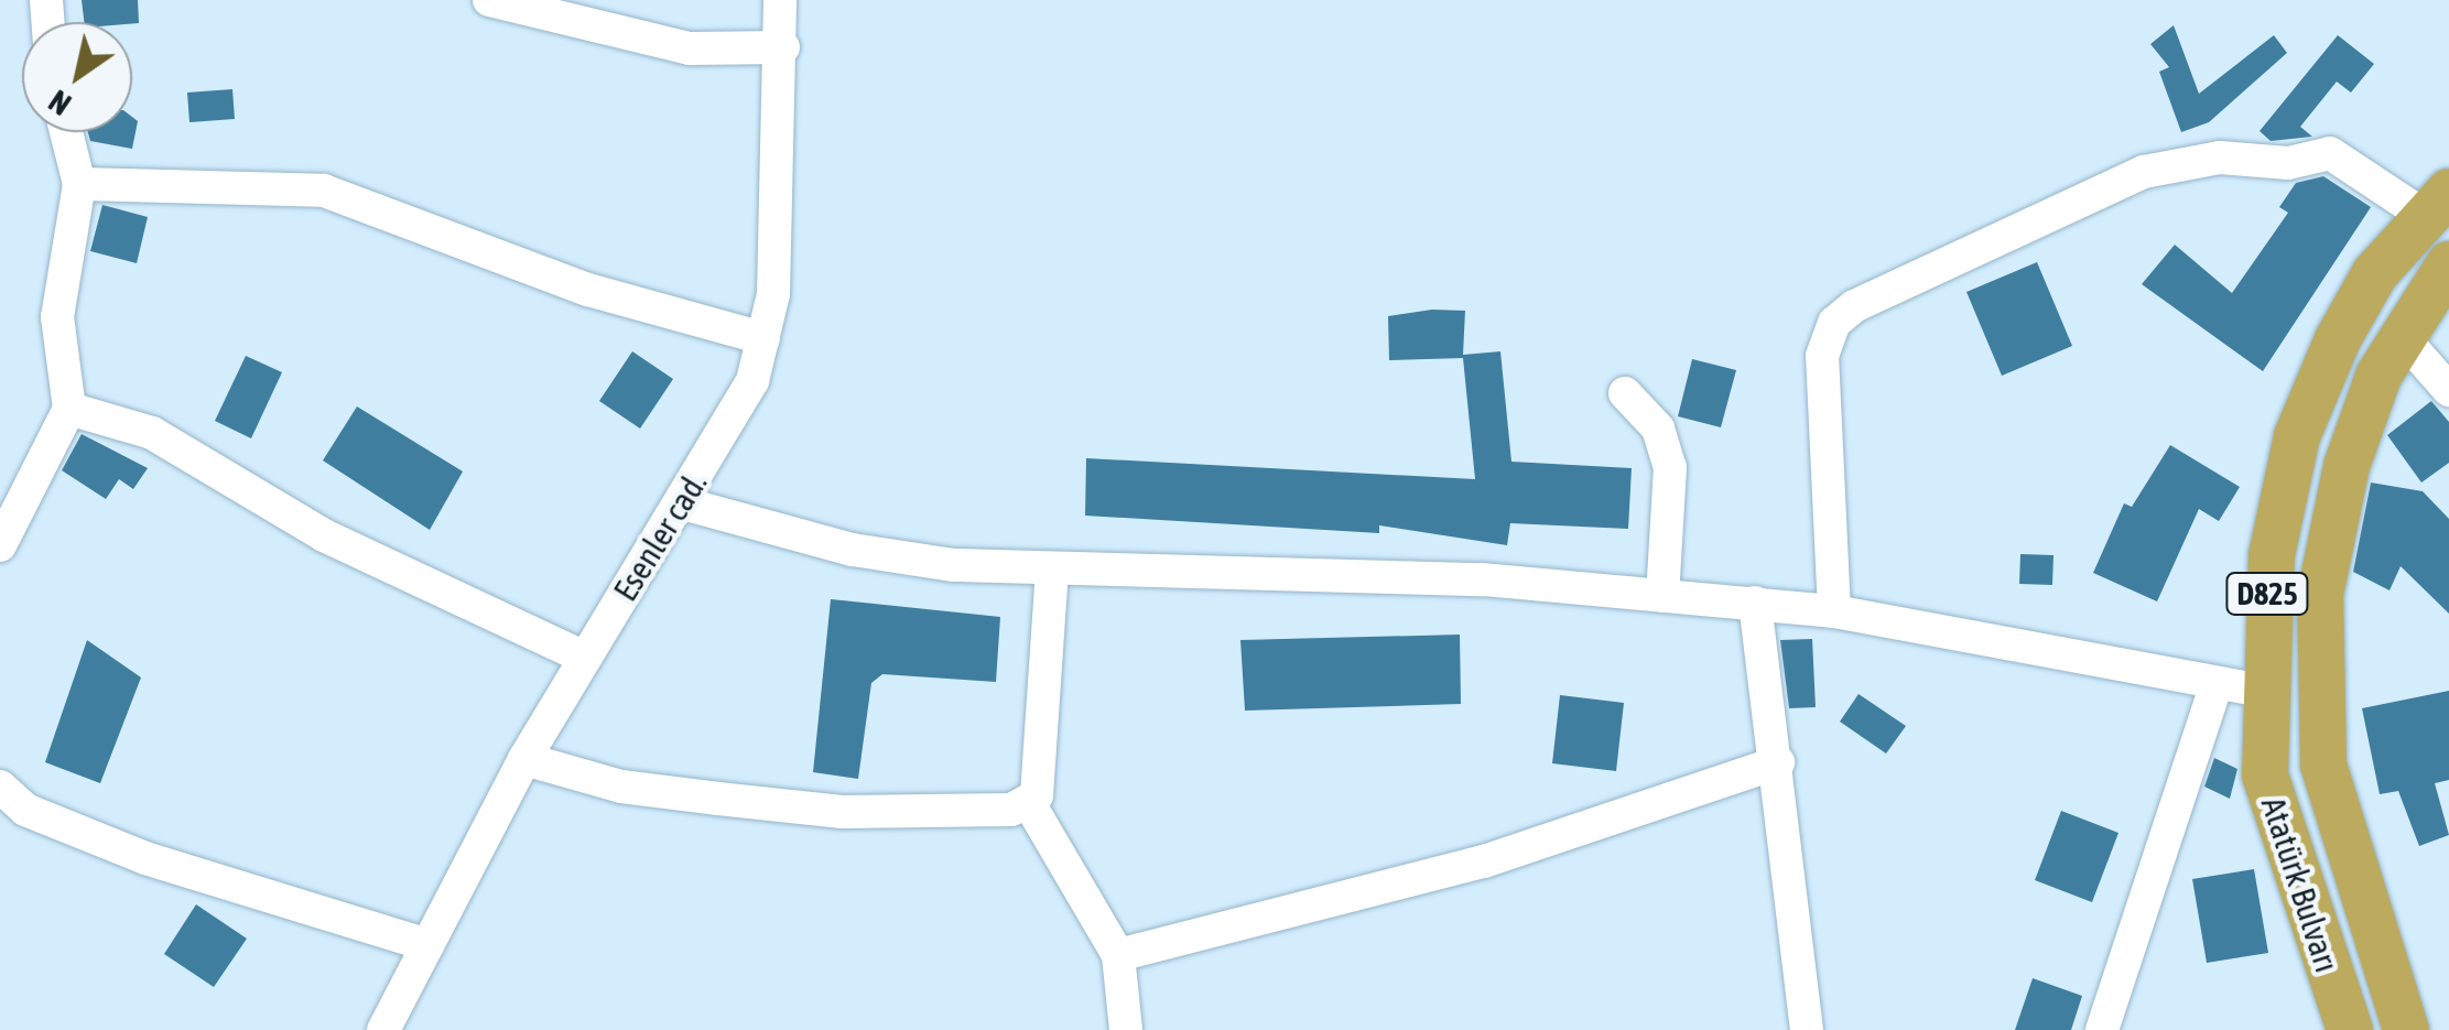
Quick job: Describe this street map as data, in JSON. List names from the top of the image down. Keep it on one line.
{"streets":{"highway":["D825","Atatürk Bulvarı"],"street":["Esenler cad."]},"north":"bottom left"}
